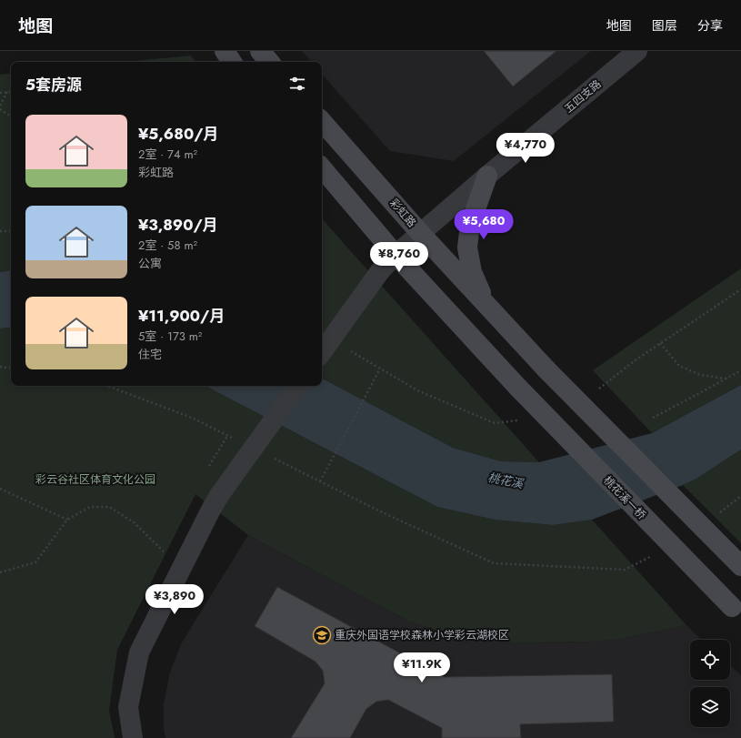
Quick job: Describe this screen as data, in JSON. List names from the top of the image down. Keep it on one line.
{"streets":{"main road":["彩虹路","桃花溪一桥"],"street":["五四支路"]},"crossings":[["五四支路","彩虹路"],["五四支路","桃花溪一桥"]],"water":["桃花溪"],"parks":["彩云谷社区体育文化公园"],"places":{"school or university":["重庆外国语学校森林小学彩云湖校区"]},"page":{"header":"地图","nav":["地图","图层","分享"],"heading":"5套房源","list":[{"name":"¥5,680/月","note":"2室 · 74 m² · 彩虹路"},{"name":"¥3,890/月","note":"2室 · 58 m² · 公寓"},{"name":"¥11,900/月","note":"5室 · 173 m² · 住宅"}],"price":["¥4,770","¥5,680","¥8,760","¥3,890","¥11.9K"]}}
